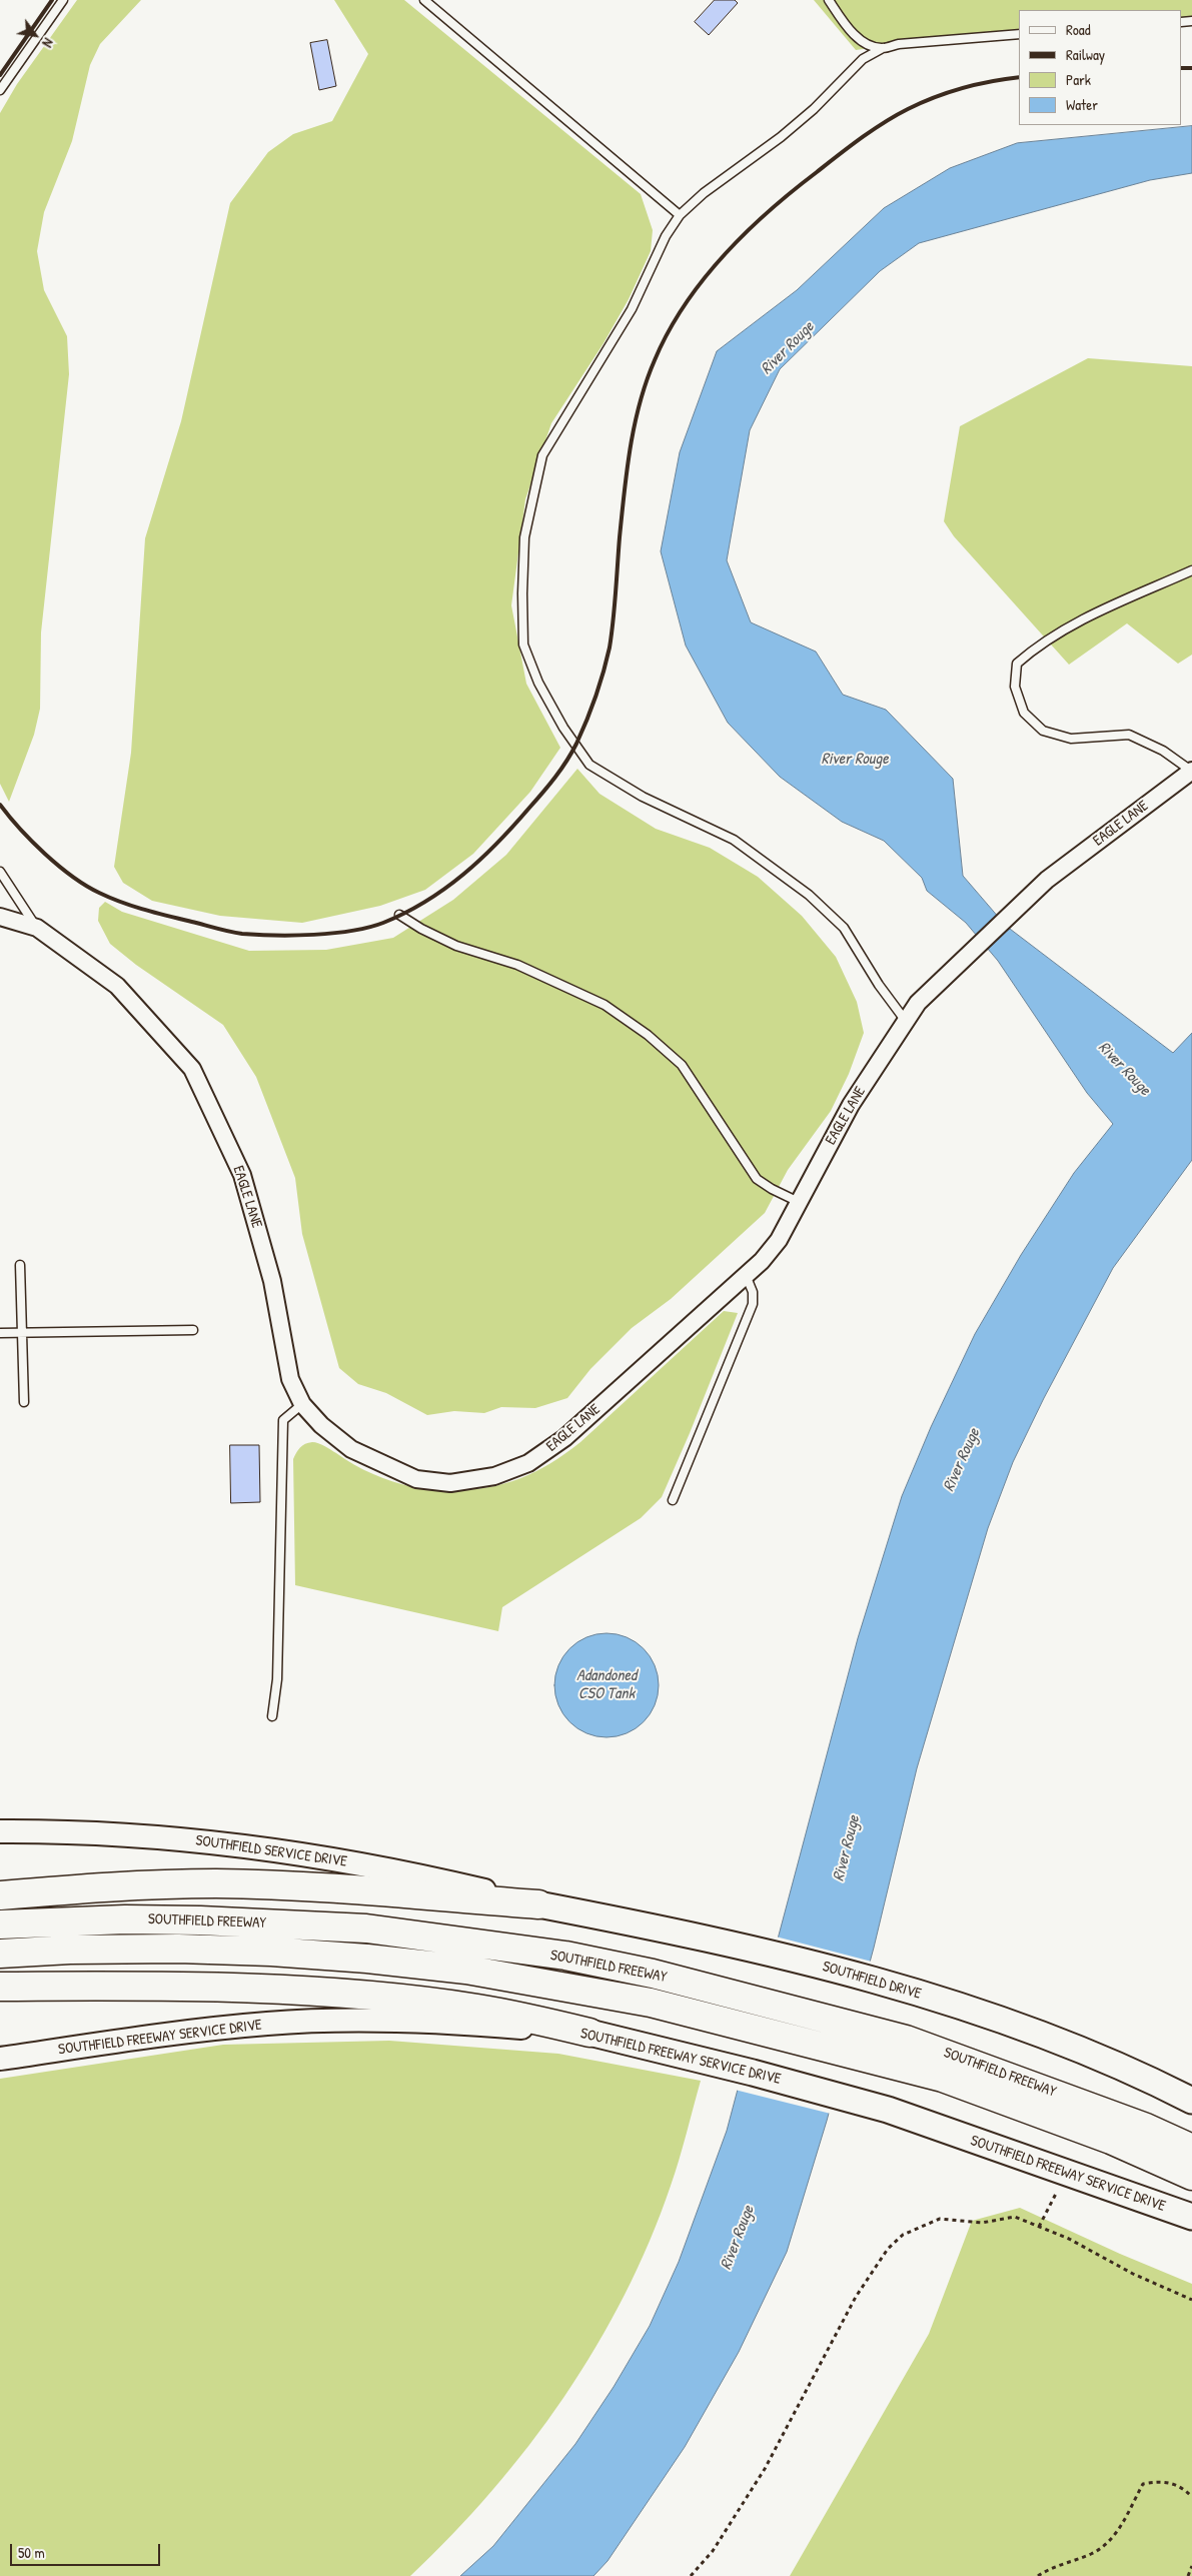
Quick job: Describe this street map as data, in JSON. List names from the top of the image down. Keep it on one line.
{"streets":{"highway":["SOUTHFIELD FREEWAY"],"main road":["SOUTHFIELD SERVICE DRIVE","SOUTHFIELD DRIVE","SOUTHFIELD FREEWAY SERVICE DRIVE"],"street":["EAGLE LANE"]},"crossings":[["SOUTHFIELD SERVICE DRIVE","SOUTHFIELD DRIVE"]],"water":["River Rouge","Adandoned CSO Tank"],"legend":["Road","Railway","Park","Water"],"scale_bar":"50 m","north":"bottom right"}
